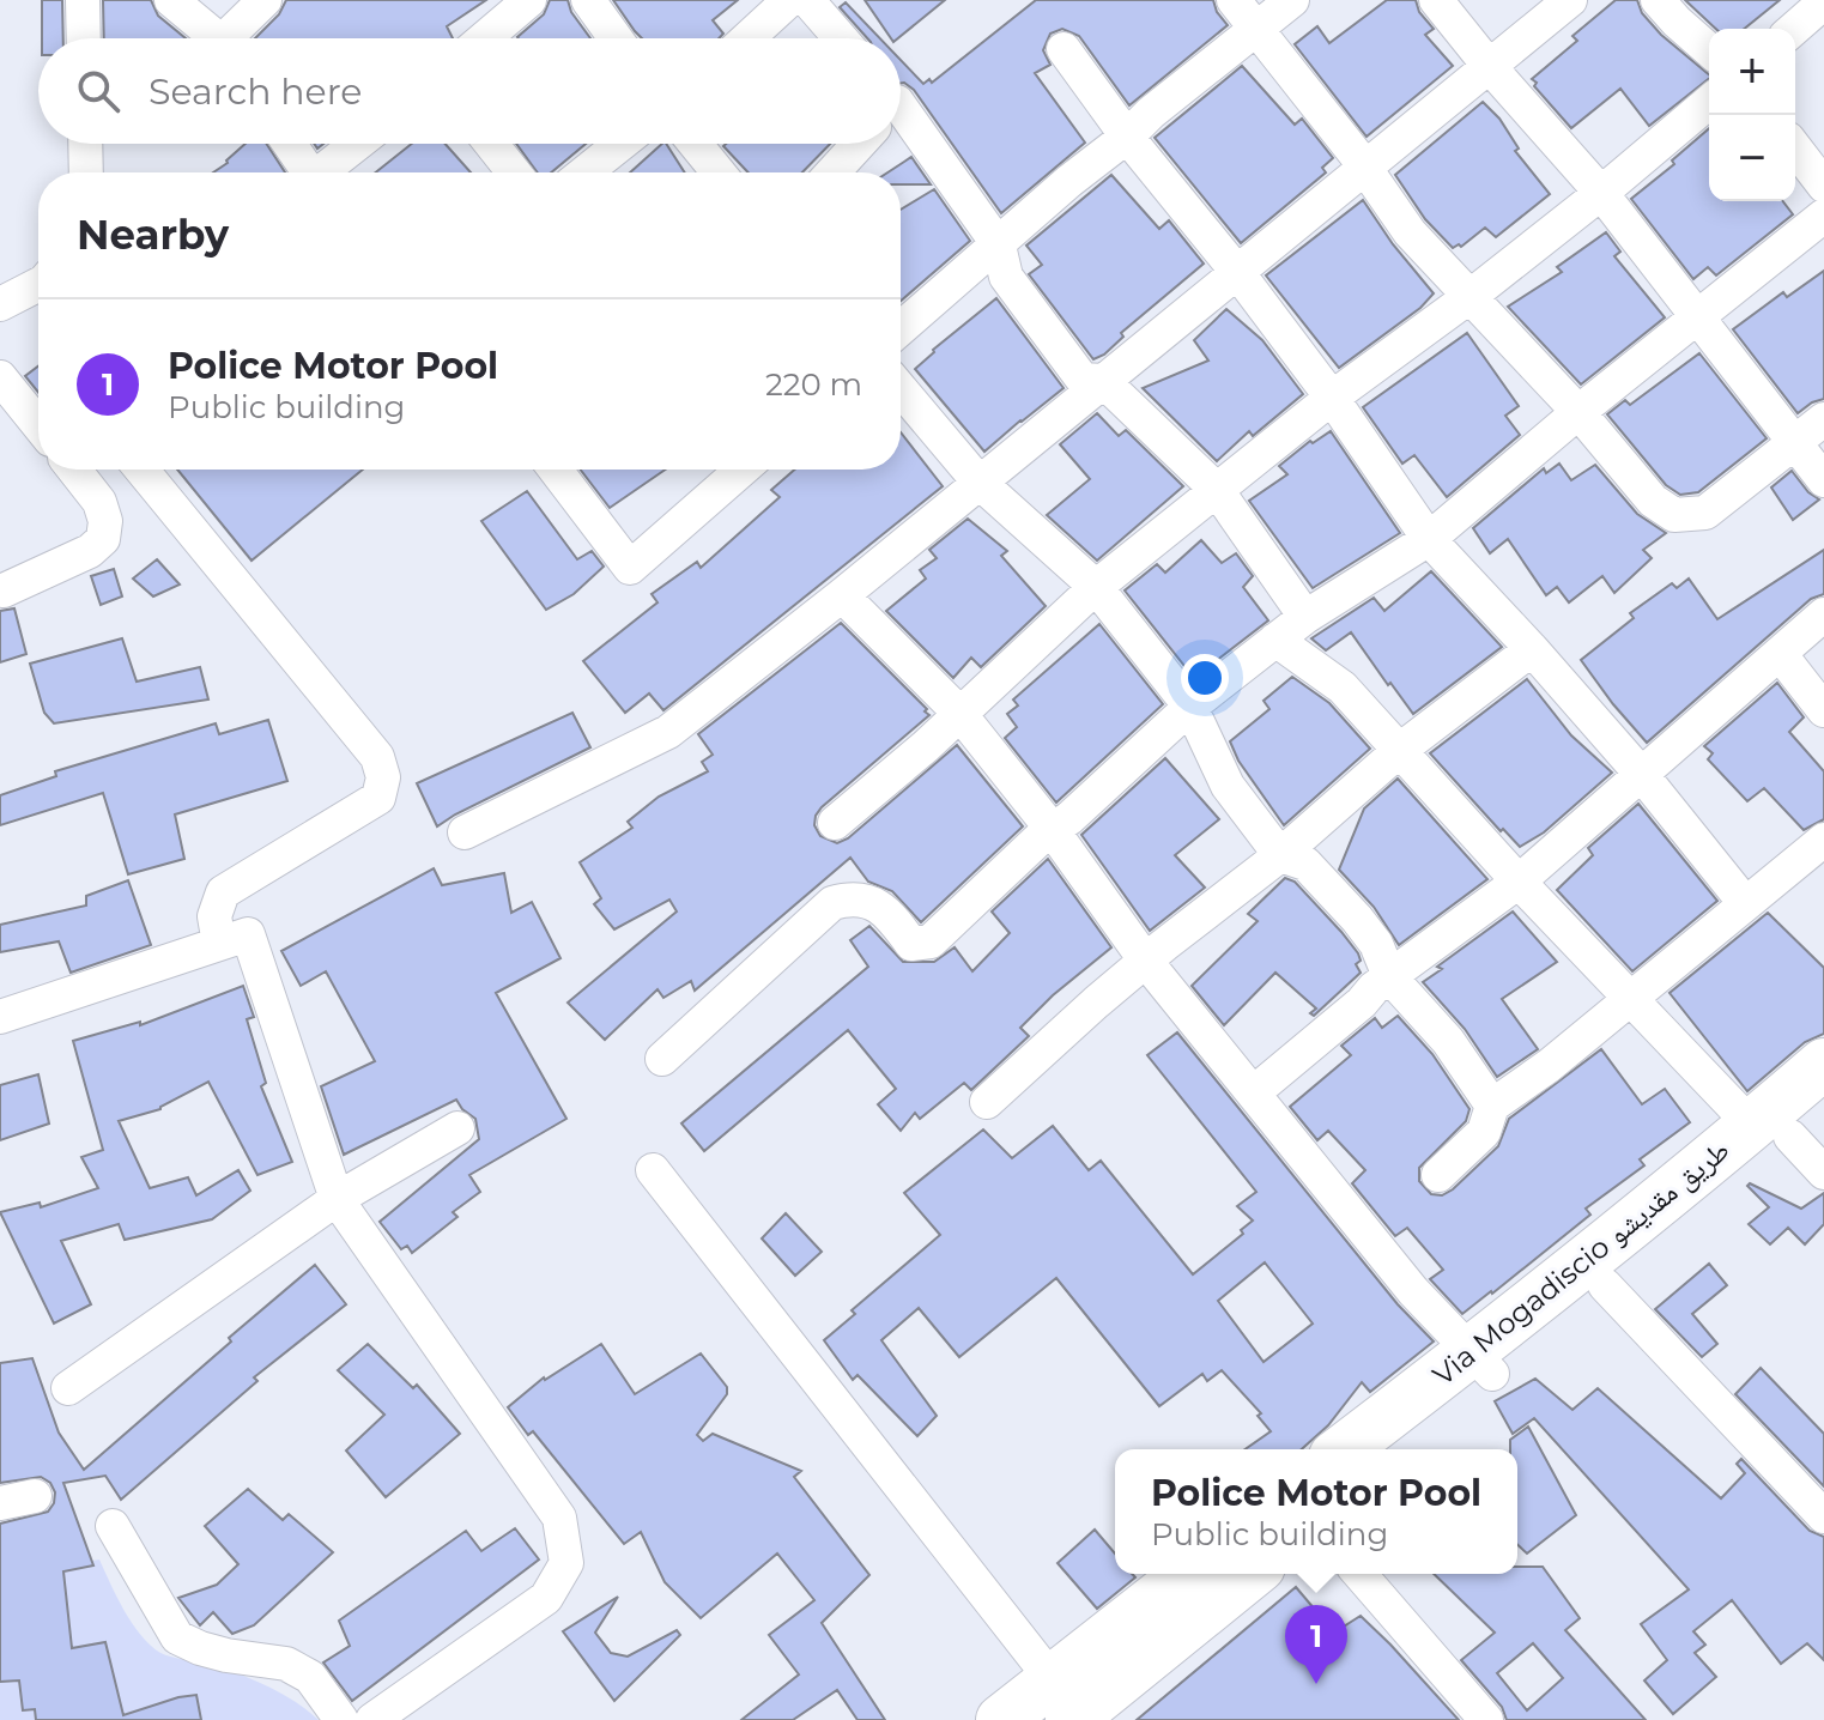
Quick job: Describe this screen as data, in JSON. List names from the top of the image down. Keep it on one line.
{"streets":{"highway":["Via Mogadiscio طريق مقديشو"]},"page":{"map_buttons":["+","−"],"search":"Search here","heading":"Nearby","list":[{"mark":"1","name":"Police Motor Pool","note":"Public building","value":"220 m"}],"popup":["Police Motor Pool","Public building"],"pins":"1"}}
